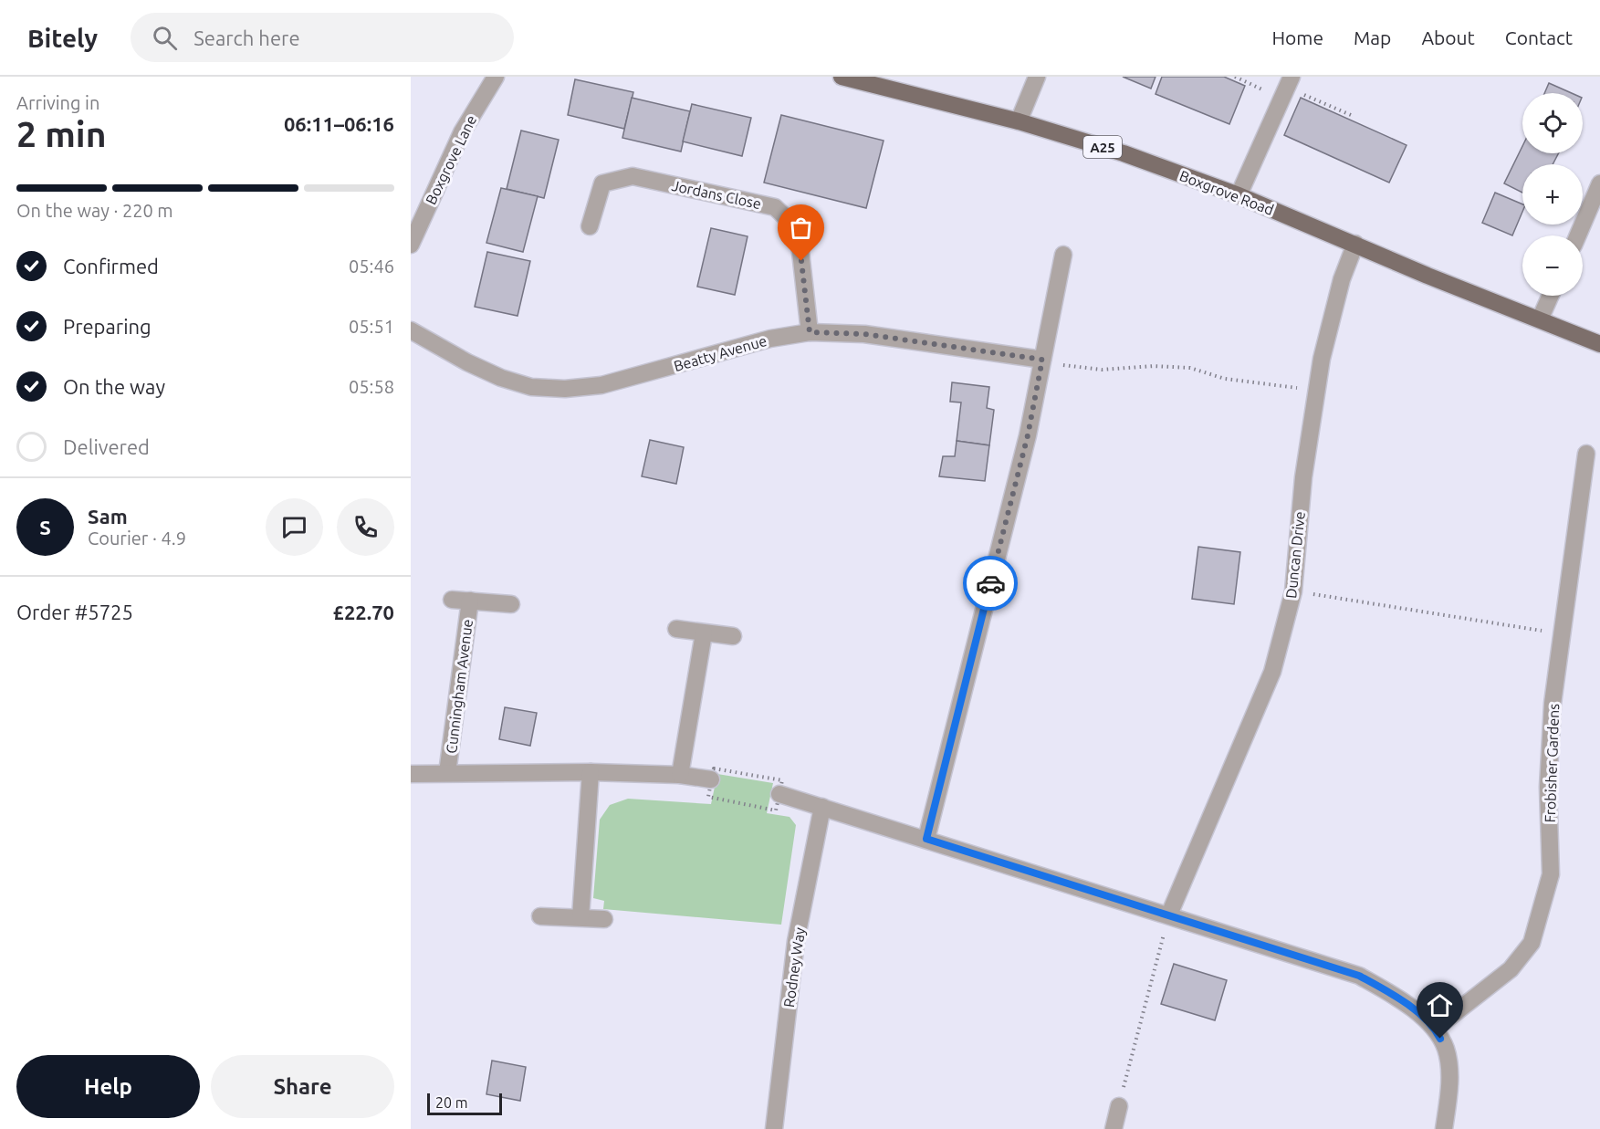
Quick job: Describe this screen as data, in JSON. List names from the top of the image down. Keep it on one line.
{"streets":{"main road":["A25","Boxgrove Road"],"street":["Boxgrove Lane","Jordans Close","Beatty Avenue","Duncan Drive","Cunningham Avenue","Frobisher Gardens","Rodney Way"]},"crossings":[["Boxgrove Road","Duncan Drive"],["Jordans Close","Beatty Avenue"]],"scale_bar":"20 m","page":{"header":"Bitely","search":"Search here","nav":["Home","Map","About","Contact"],"heading":["2 min","Arriving in","06:11–06:16"],"panel":["Sam","Courier · 4.9","Order #5725","£22.70"],"map_buttons":["+","−"],"bar":"On the way · 220 m","list":[["Confirmed","05:46"],["Preparing","05:51"],["On the way","05:58"],"Delivered"],"round":"S","buttons":["Help","Share"],"scale":"20 m"}}
